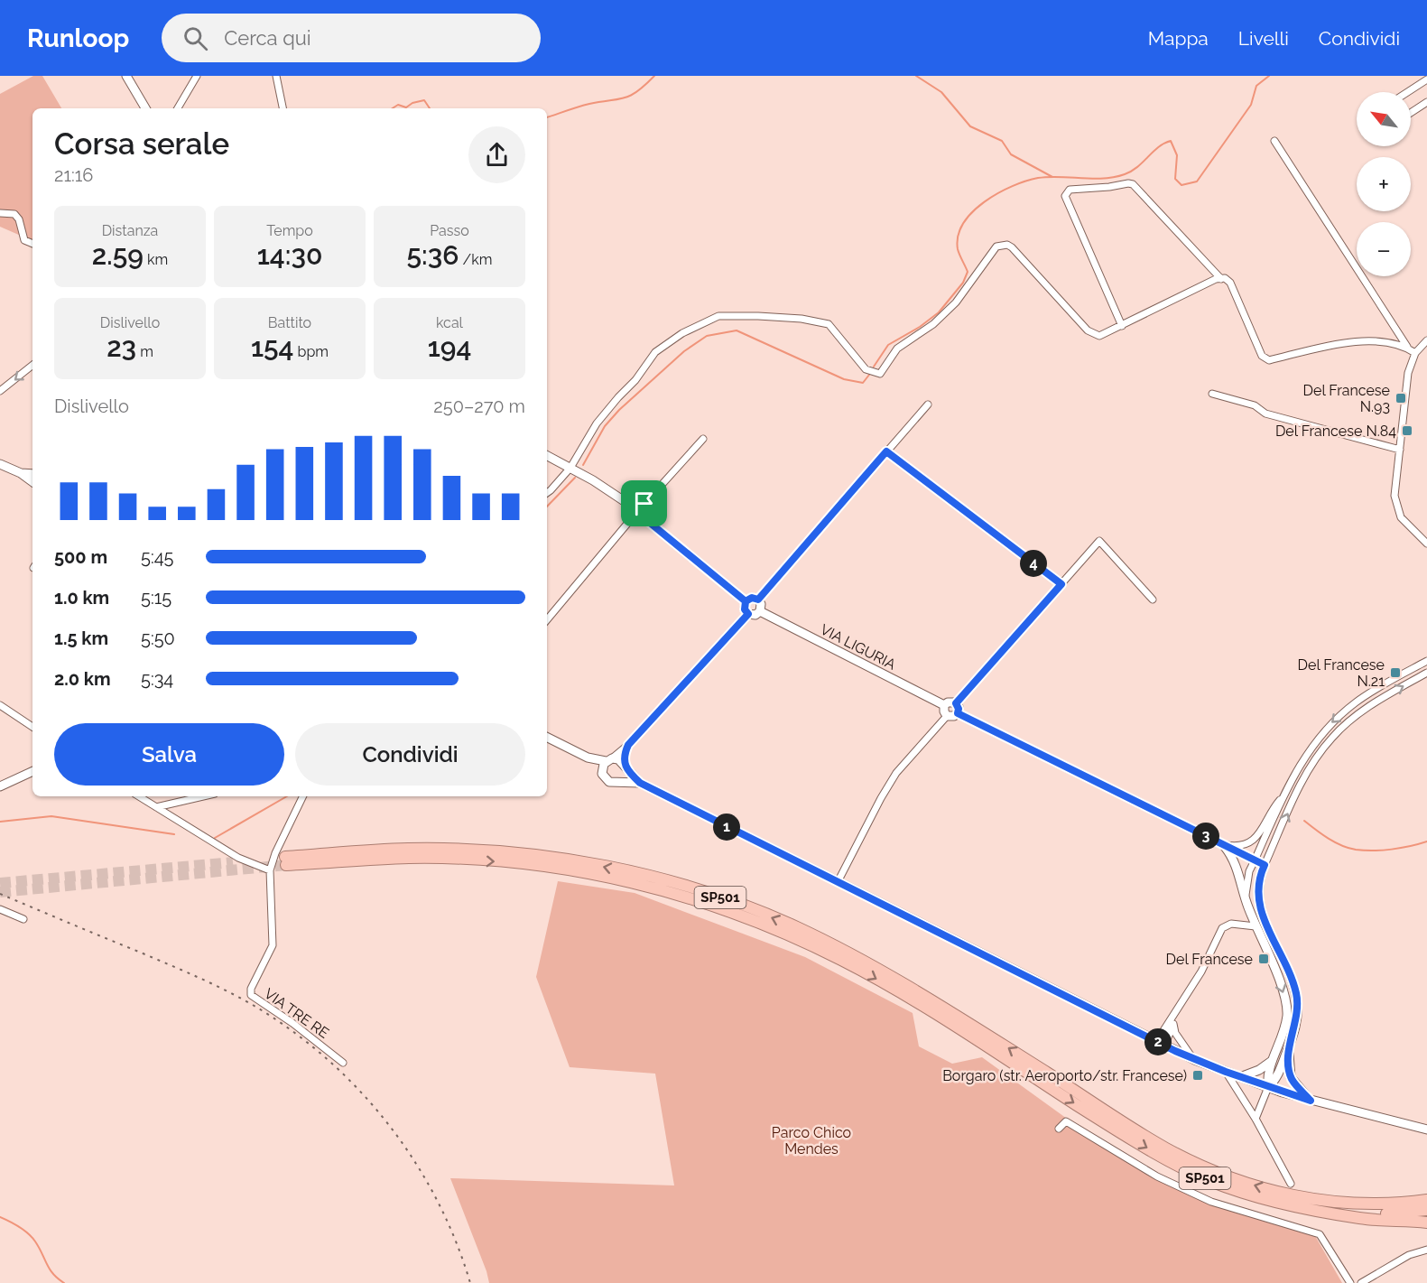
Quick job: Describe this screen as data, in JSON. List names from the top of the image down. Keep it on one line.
{"streets":{"highway":["SP501"],"street":["VIA LIGURIA","VIA TRE RE"]},"parks":["Parco Chico Mendes"],"places":{"transit":["Del Francese N.93","Del Francese N.84","Del Francese N.21","Del Francese","Borgaro (str. Aeroporto/str. Francese)"]},"north":"top left","page":{"header":"Runloop","search":"Cerca qui","nav":["Mappa","Livelli","Condividi"],"map_buttons":["+","−"],"heading":["Corsa serale","21:16"],"stats":[["Distanza","2.59 km"],["Tempo","14:30"],["Passo","5:36 /km"],["Dislivello","23 m"],["Battito","154 bpm"],["kcal","194"]],"chart":["Dislivello","250–270 m"],"list":[{"name":"500 m","note":"5:45"},{"name":"1.0 km","note":"5:15"},{"name":"1.5 km","note":"5:50"},{"name":"2.0 km","note":"5:34"}],"pins":["4","1","3","2"],"buttons":["Salva","Condividi"]}}
